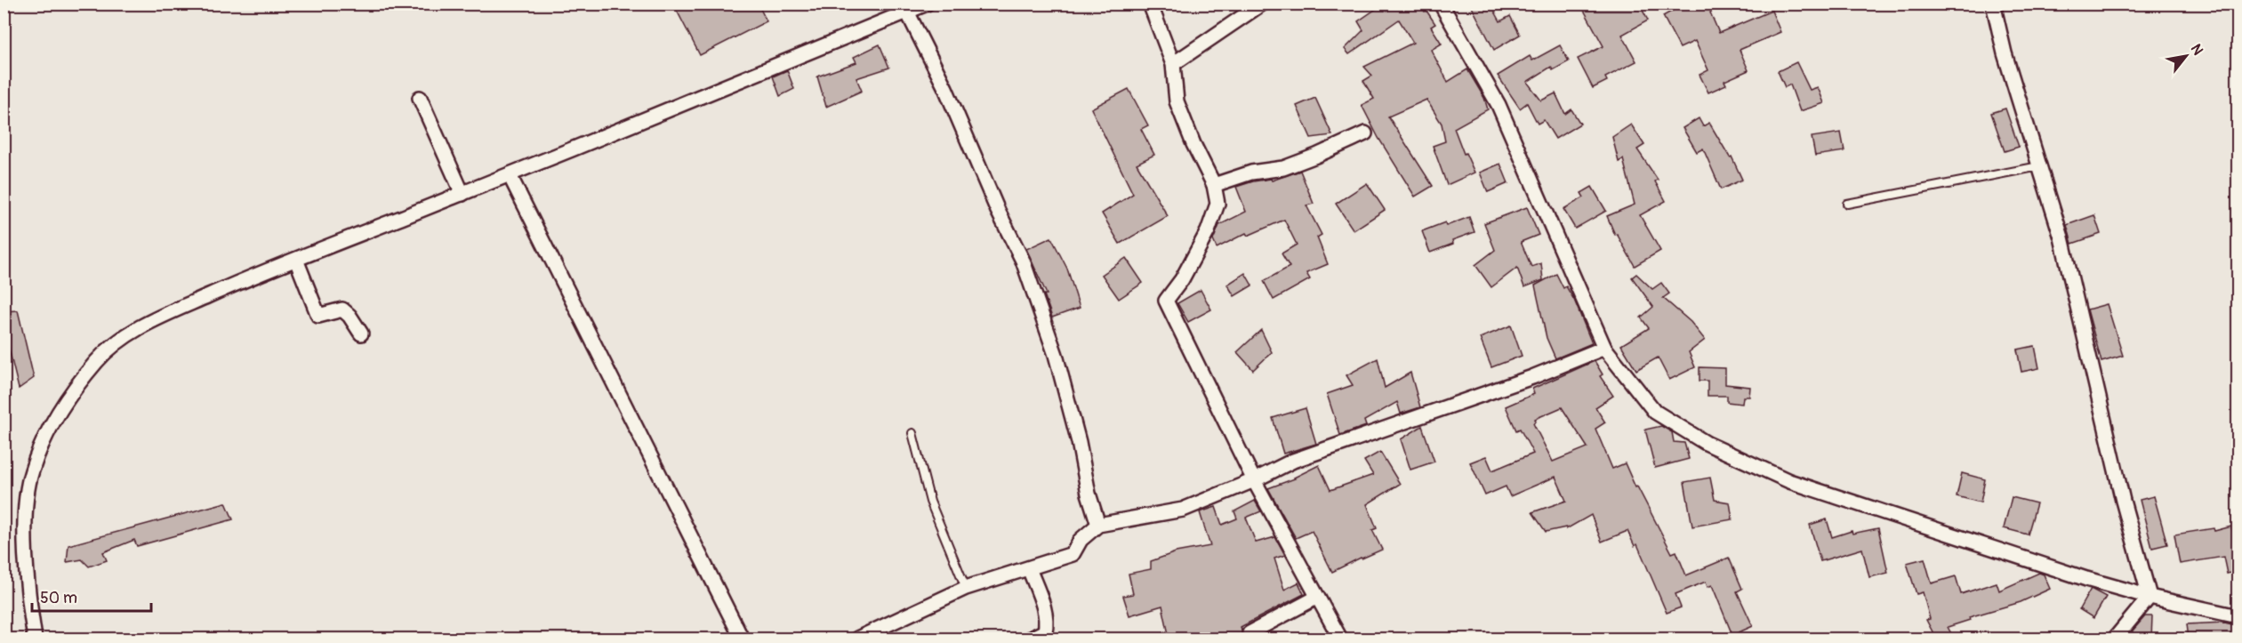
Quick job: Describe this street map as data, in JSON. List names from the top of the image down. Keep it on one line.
{"scale_bar":"50 m","north":"top right"}
